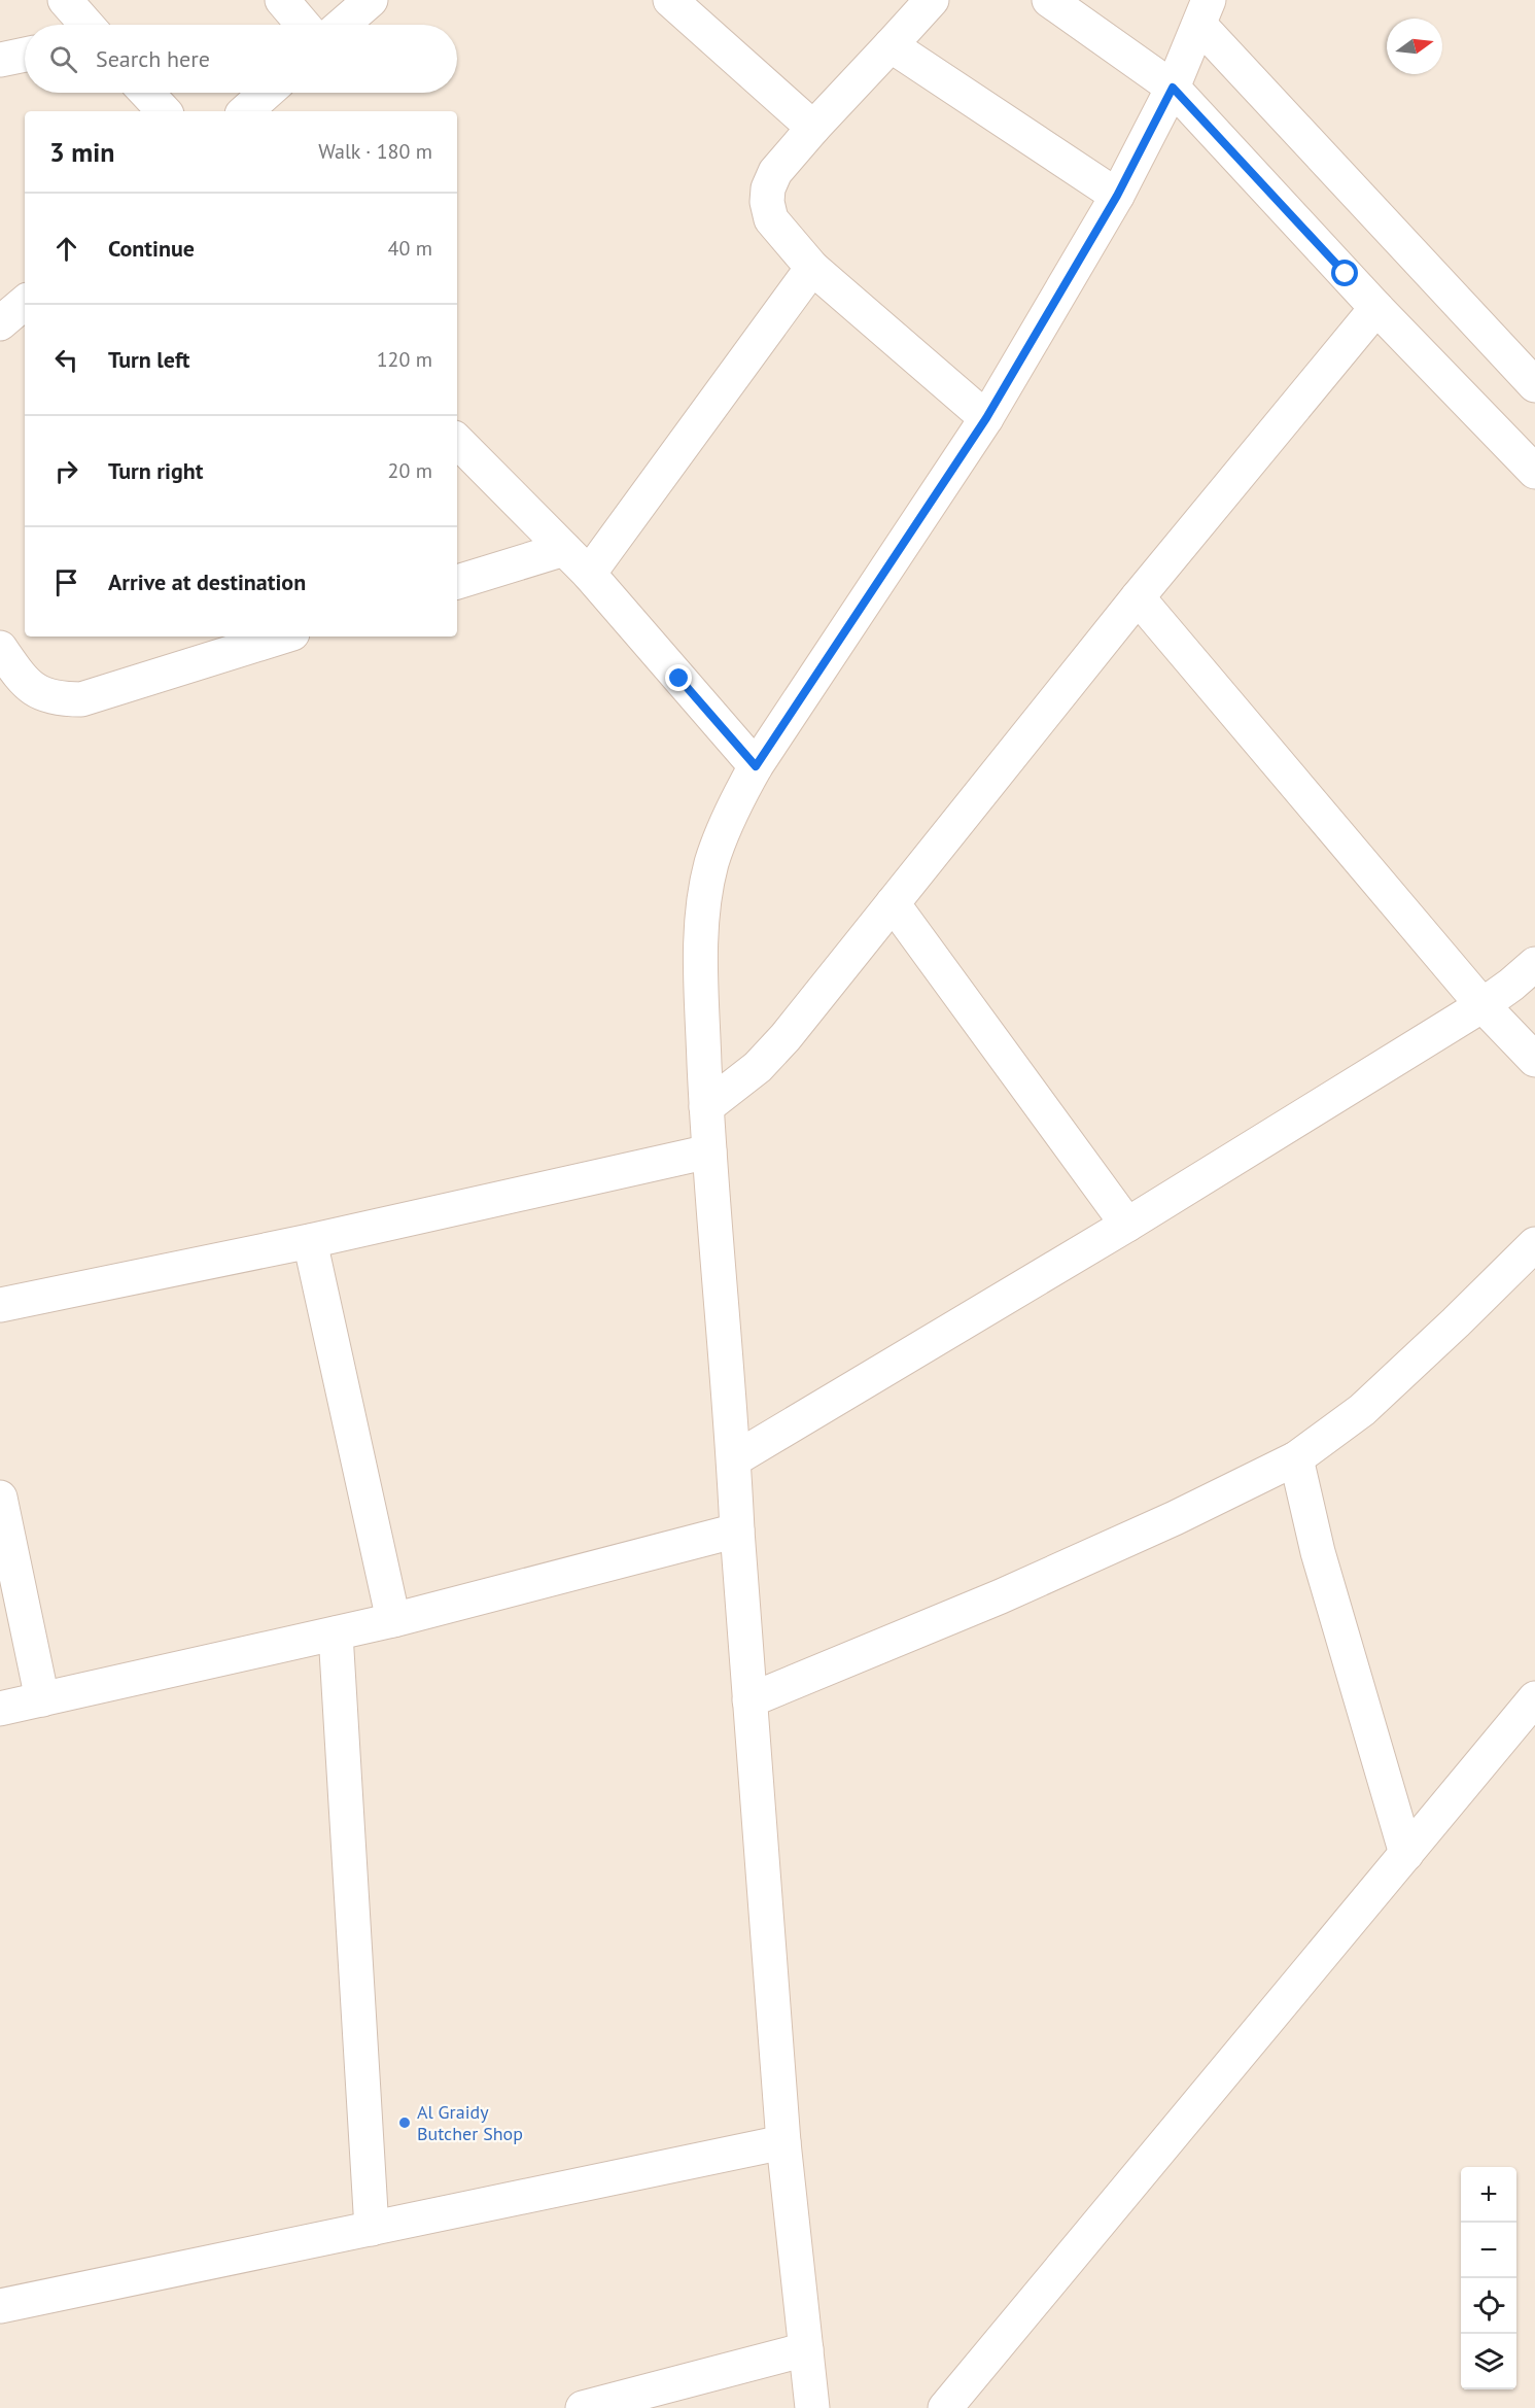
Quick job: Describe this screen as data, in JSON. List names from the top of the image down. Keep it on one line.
{"places":["Al Graidy Butcher Shop"],"north":"right","page":{"search":"Search here","heading":["3 min","Walk · 180 m"],"list":[["Continue","40 m"],["Turn left","120 m"],["Turn right","20 m"],"Arrive at destination"],"map_buttons":["+","−"]}}
